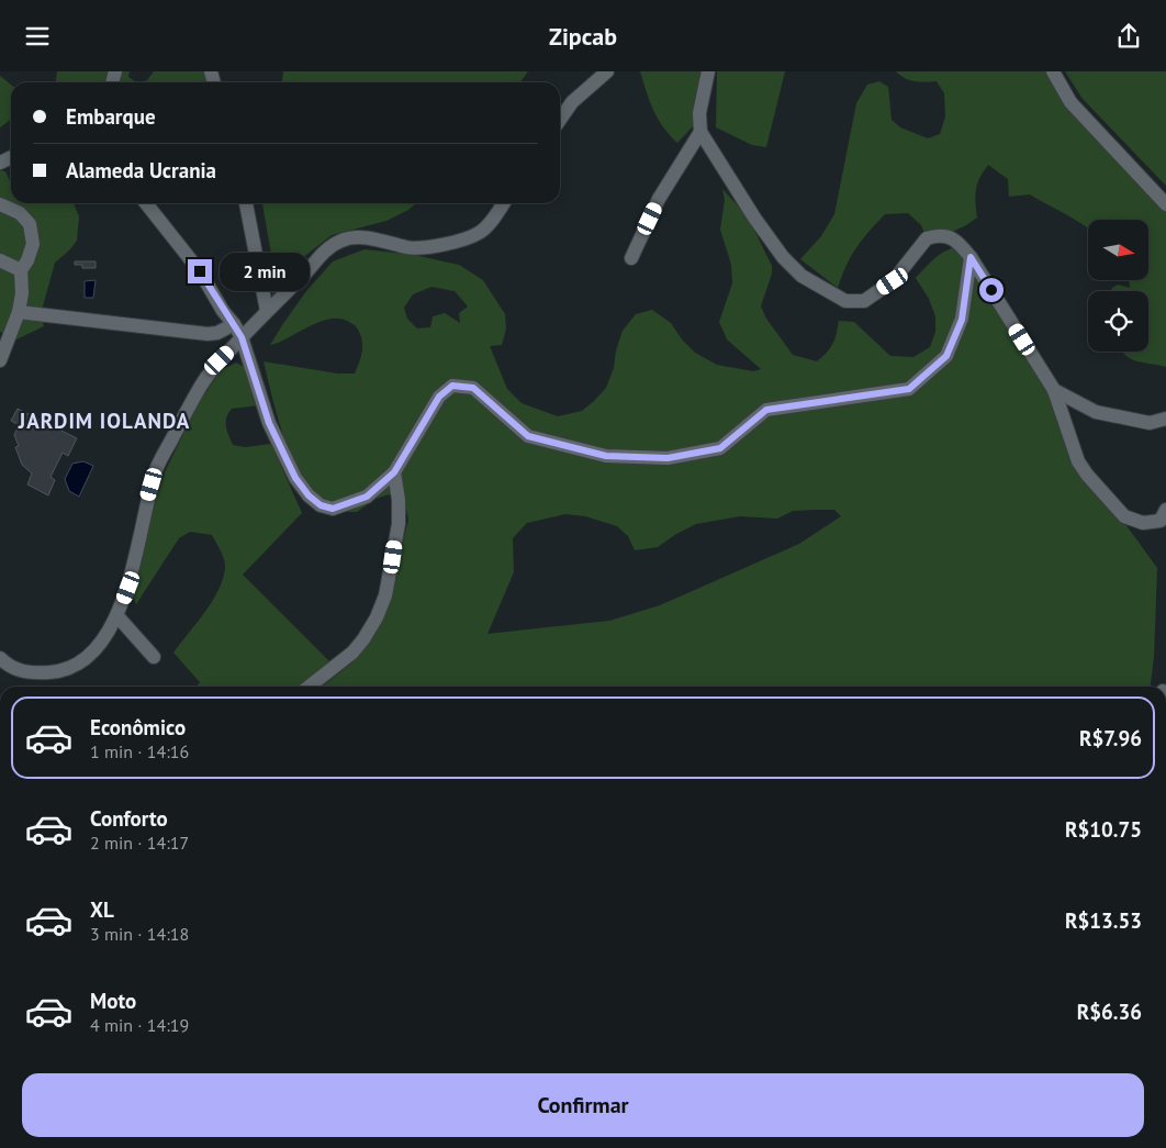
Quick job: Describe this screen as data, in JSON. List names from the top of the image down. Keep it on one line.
{"districts":["JARDIM IOLANDA"],"north":"right","page":{"header":"Zipcab","banner":["Embarque","Alameda Ucrania"],"bubble":"2 min","list":[{"name":"Econômico","note":"1 min · 14:16","value":"R$7.96"},{"name":"Conforto","note":"2 min · 14:17","value":"R$10.75"},{"name":"XL","note":"3 min · 14:18","value":"R$13.53"},{"name":"Moto","note":"4 min · 14:19","value":"R$6.36"}],"buttons":"Confirmar"}}
